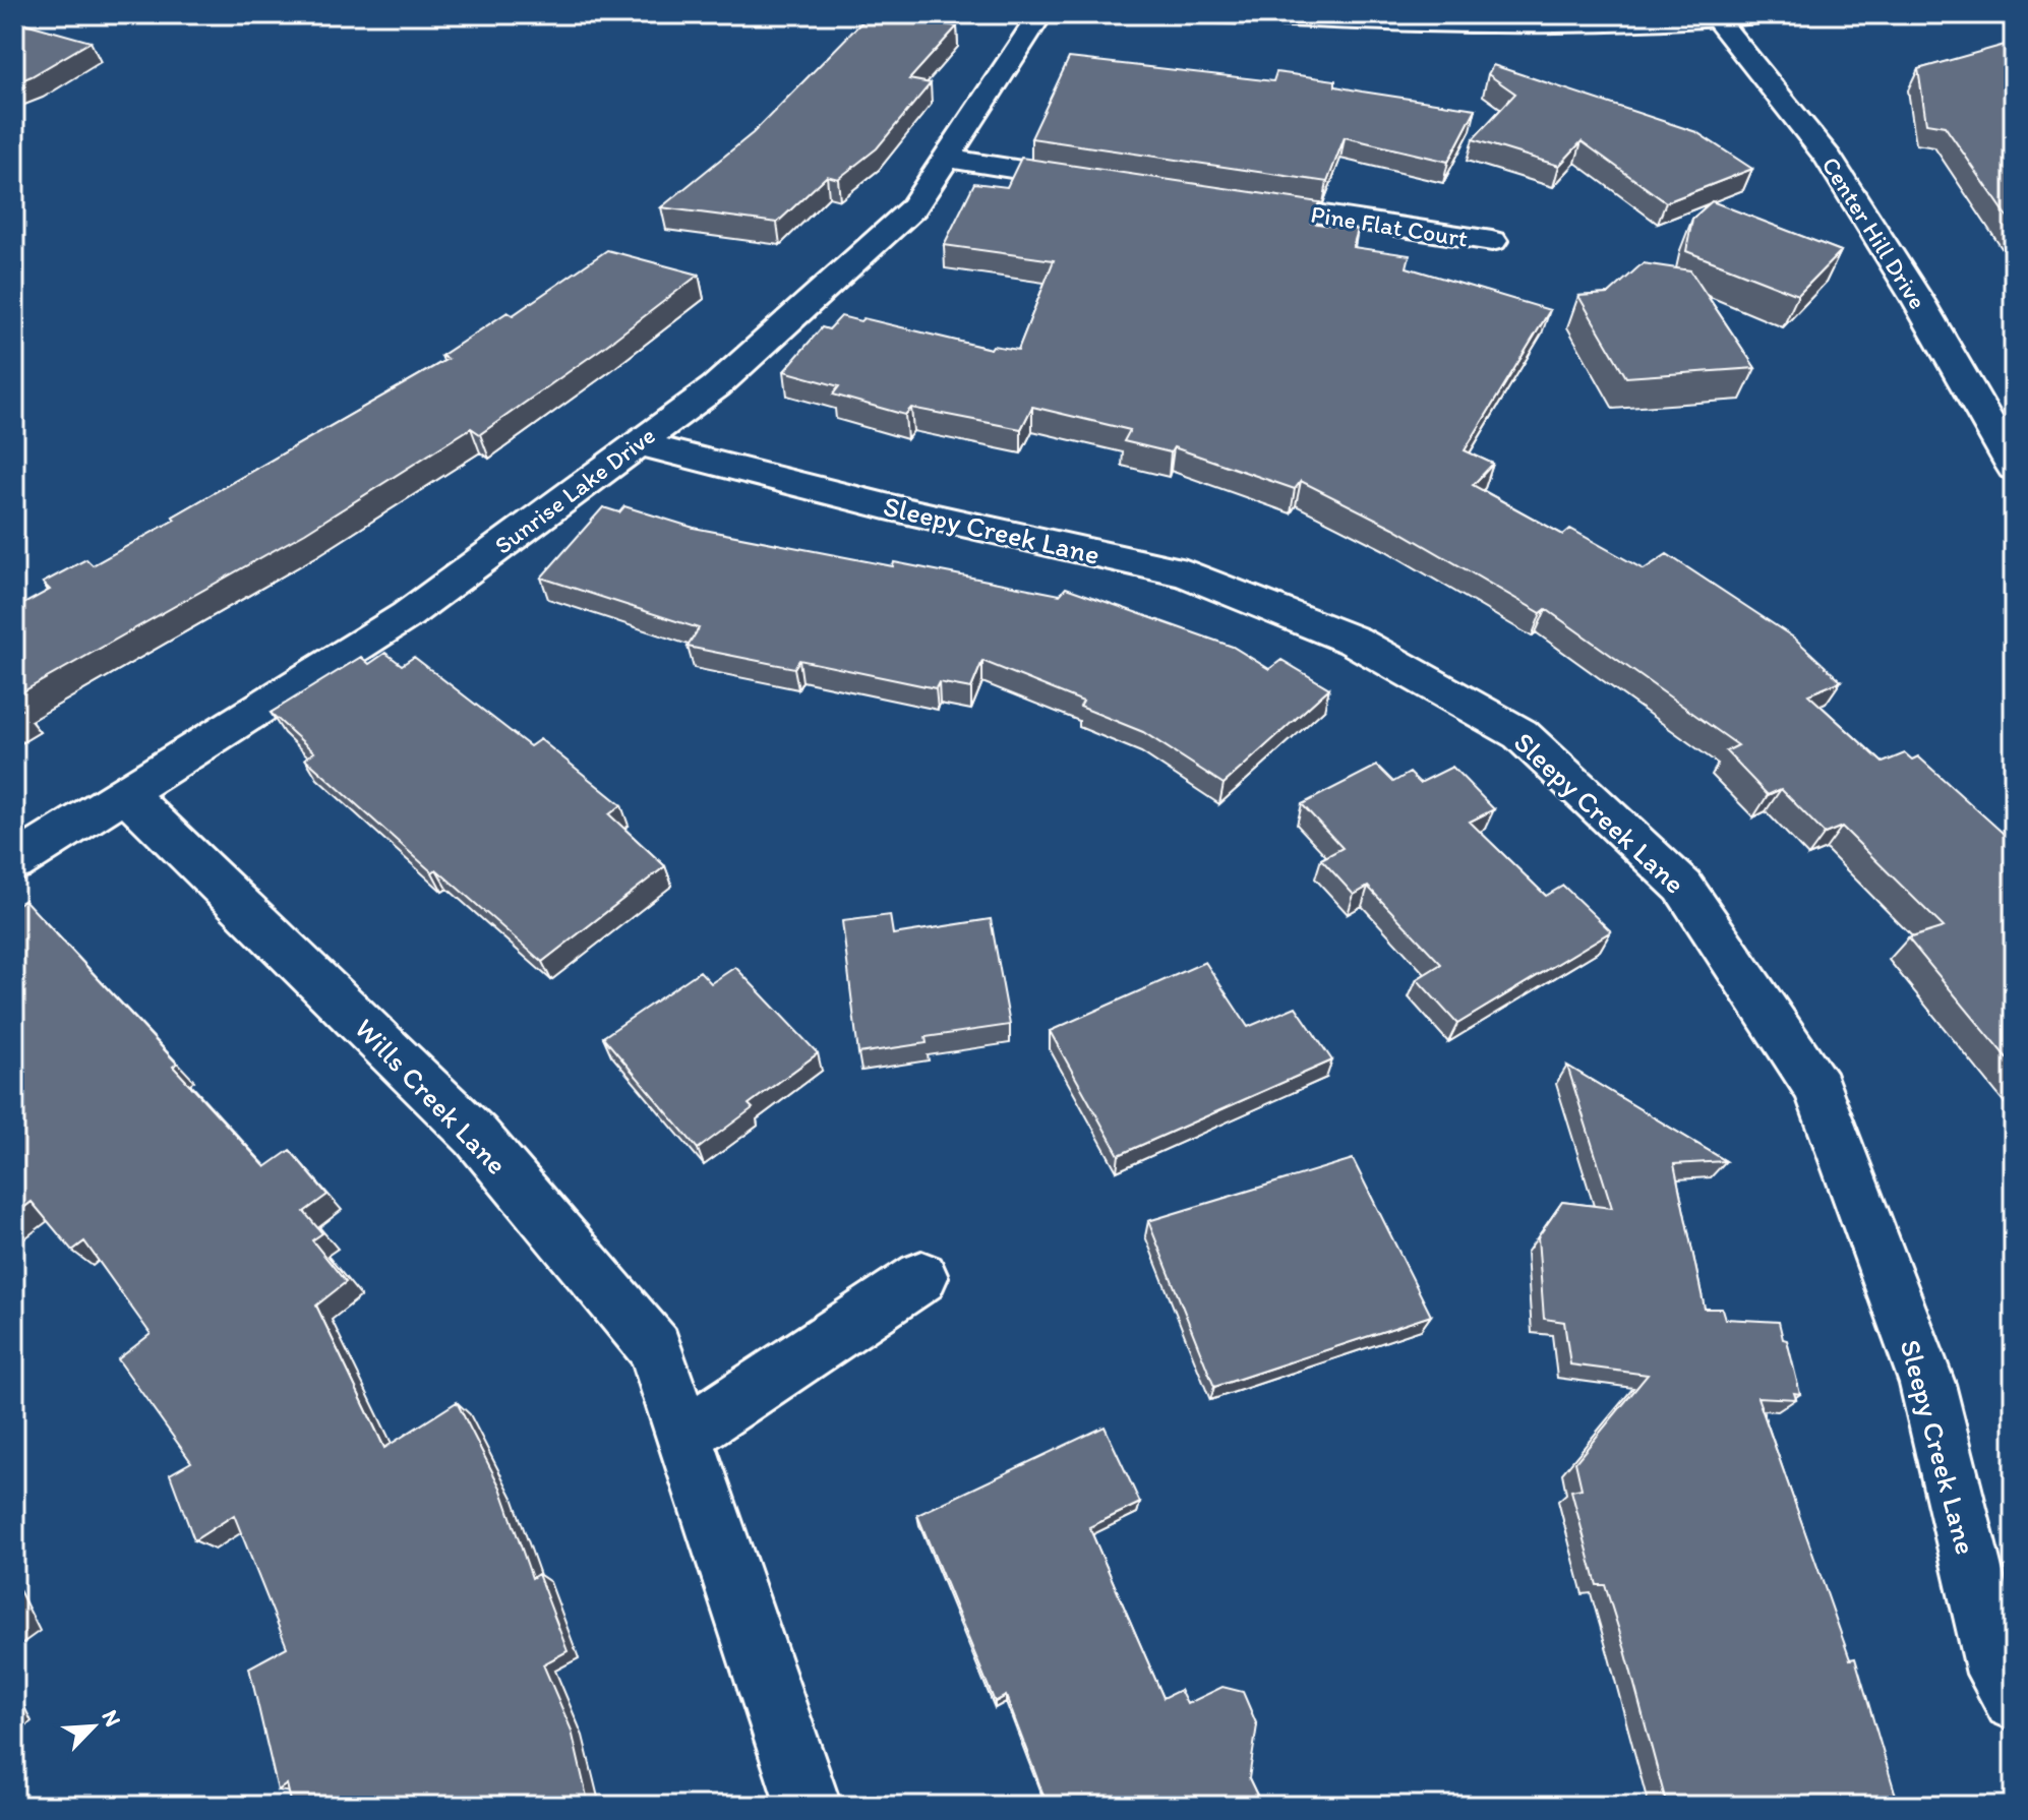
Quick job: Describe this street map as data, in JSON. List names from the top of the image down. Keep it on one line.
{"streets":{"street":["Pine Flat Court","Center Hill Drive","Sunrise Lake Drive","Sleepy Creek Lane","Wills Creek Lane"]},"crossings":[["Sunrise Lake Drive","Sleepy Creek Lane"],["Sunrise Lake Drive","Wills Creek Lane"]],"north":"top right"}
